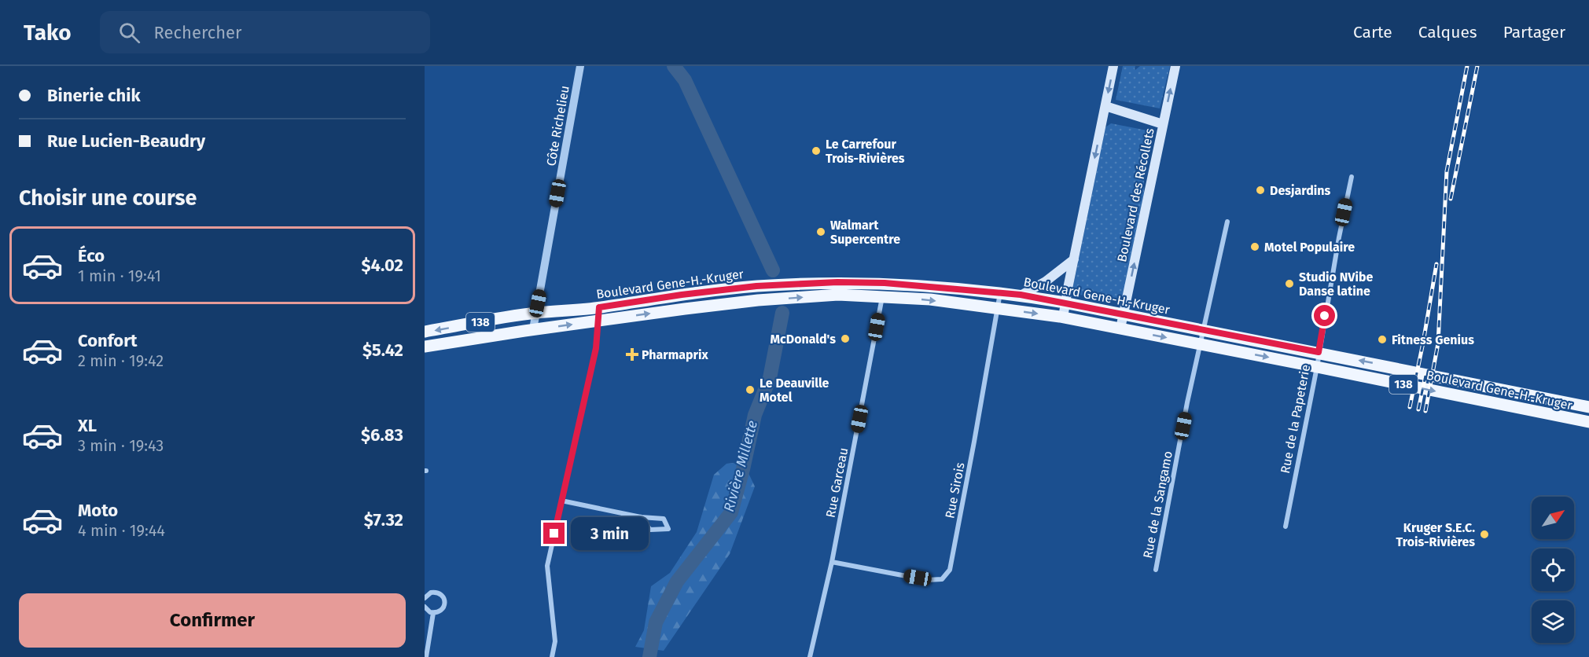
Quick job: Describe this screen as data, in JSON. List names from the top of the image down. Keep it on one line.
{"streets":{"main road":["Boulevard des Récollets","Boulevard Gene-H.-Kruger","138"],"street":["Côte Richelieu","Rue de la Papeterie","Rue Garceau","Rue Sirois","Rue de la Sangamo"]},"crossings":[["Côte Richelieu","Boulevard Gene-H.-Kruger"],["Boulevard des Récollets","Boulevard Gene-H.-Kruger"],["Boulevard Gene-H.-Kruger","Rue de la Papeterie"],["Boulevard Gene-H.-Kruger","Rue Garceau"],["Boulevard Gene-H.-Kruger","Rue Sirois"],["Boulevard Gene-H.-Kruger","Rue de la Sangamo"],["Rue Garceau","Rue Sirois"]],"water":["Rivière Millette"],"places":{"other":["Le Carrefour Trois-Rivières","Desjardins","Walmart Supercentre","Motel Populaire","Studio NVibe Danse latine","McDonald's","Fitness Genius","Le Deauville Motel","Kruger S.E.C. Trois-Rivières"],"health":["Pharmaprix"]},"north":"top right","page":{"header":"Tako","search":"Rechercher","nav":["Carte","Calques","Partager"],"banner":["Binerie chik","Rue Lucien-Beaudry"],"heading":"Choisir une course","list":[{"name":"Éco","note":"1 min · 19:41","value":"$4.02"},{"name":"Confort","note":"2 min · 19:42","value":"$5.42"},{"name":"XL","note":"3 min · 19:43","value":"$6.83"},{"name":"Moto","note":"4 min · 19:44","value":"$7.32"}],"bubble":"3 min","buttons":"Confirmer"}}
